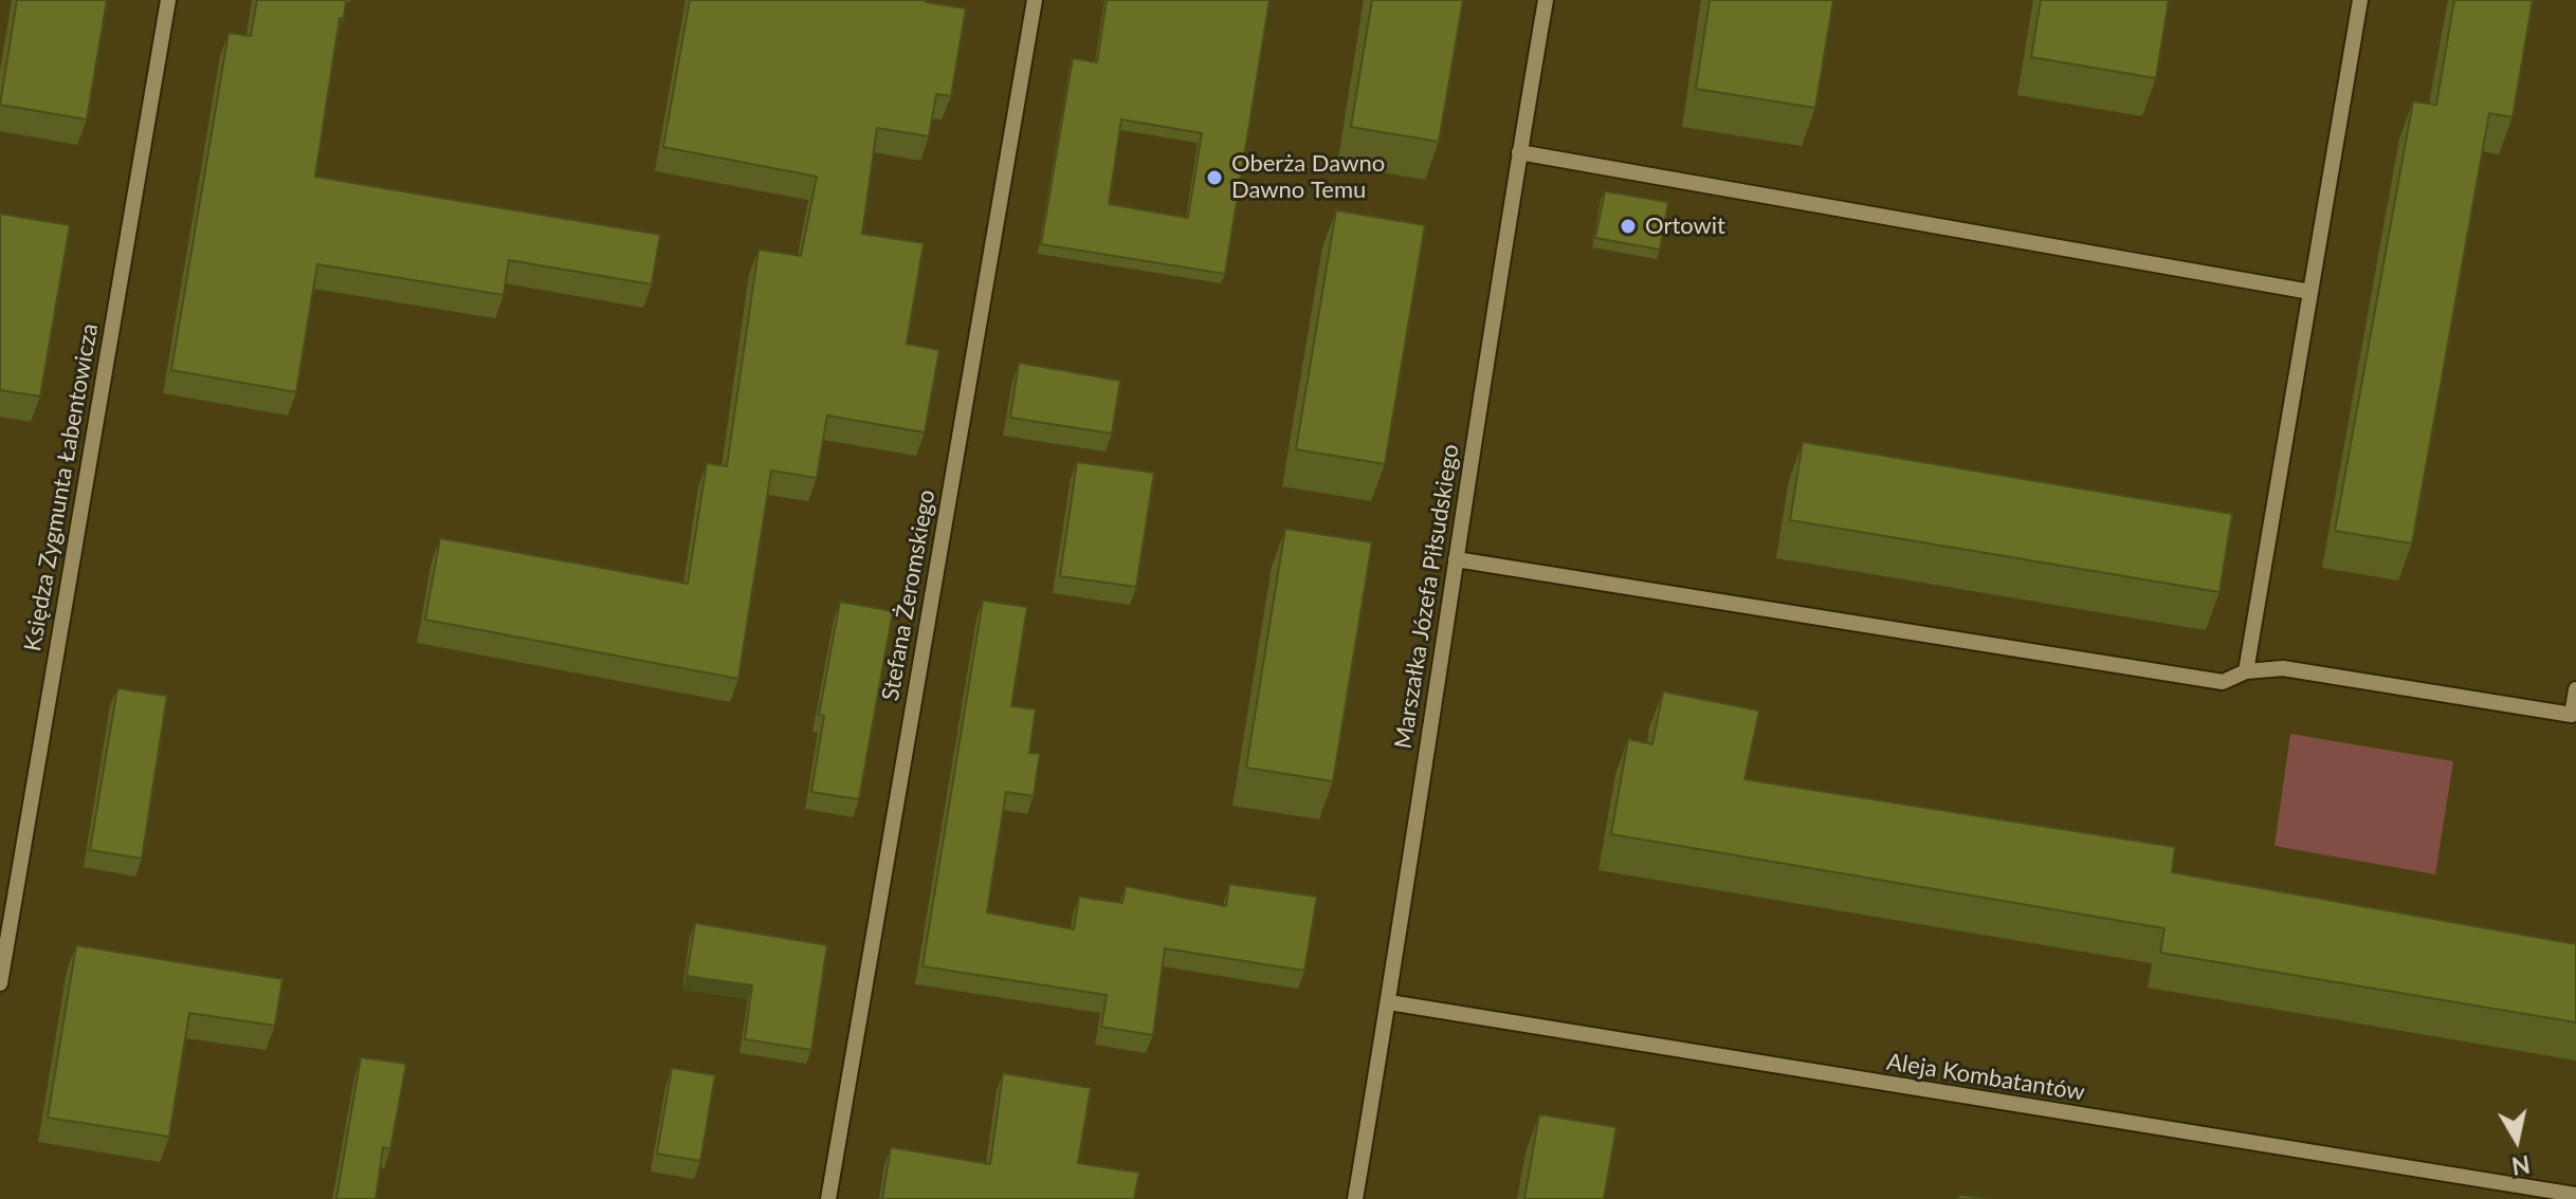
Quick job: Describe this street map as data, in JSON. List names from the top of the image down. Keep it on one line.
{"streets":{"street":["Księdza Zygmunta Łabentowicza","Stefana Żeromskiego","Marszałka Józefa Piłsudskiego","Aleja Kombatantów"]},"crossings":[["Marszałka Józefa Piłsudskiego","Aleja Kombatantów"]],"places":["Oberża Dawno Dawno Temu","Ortowit"],"north":"bottom"}
